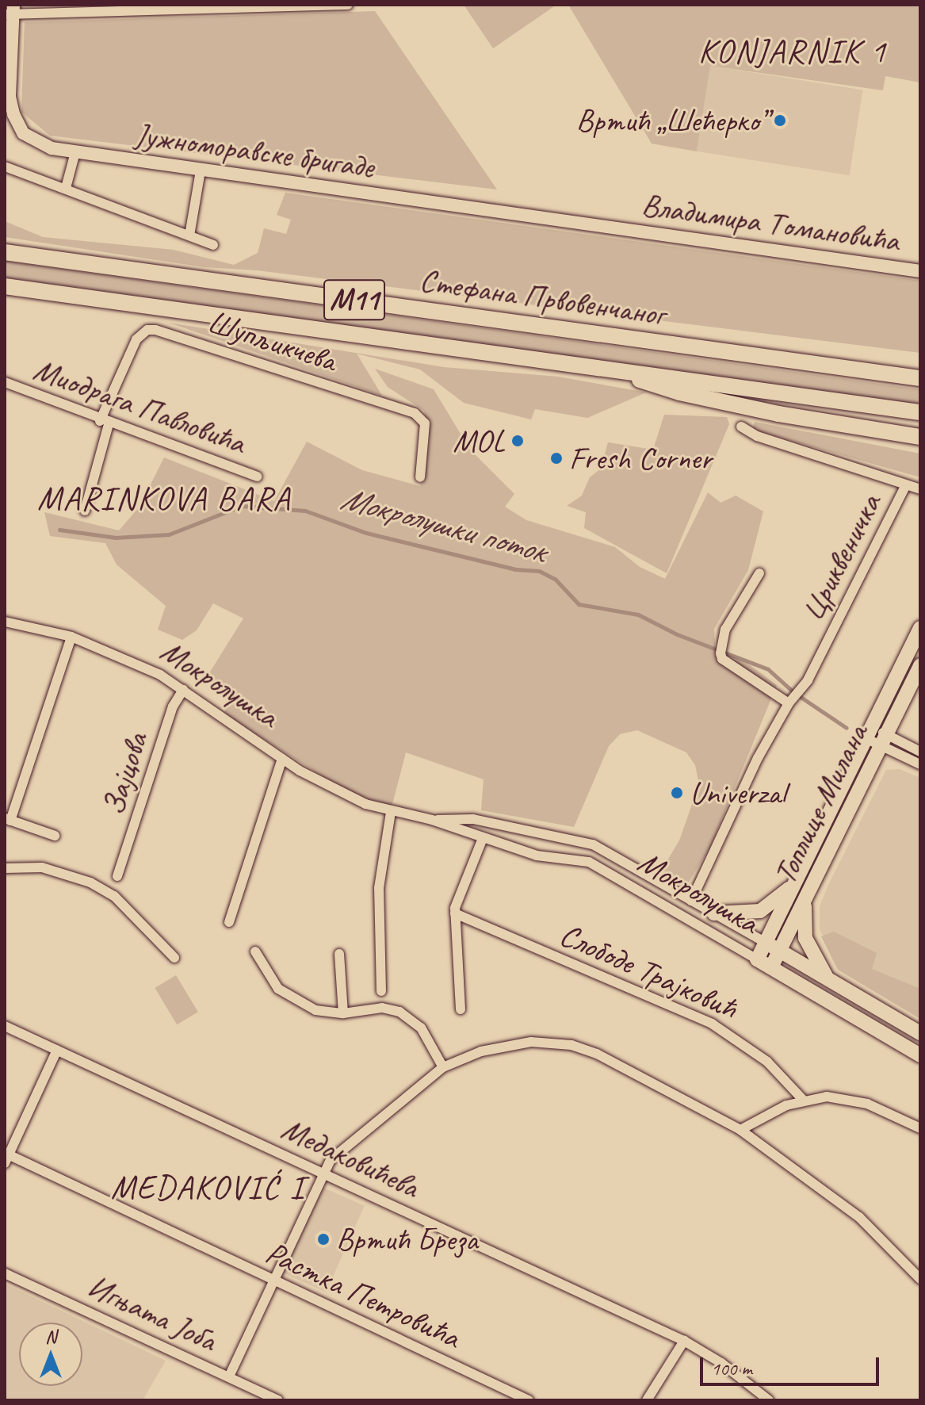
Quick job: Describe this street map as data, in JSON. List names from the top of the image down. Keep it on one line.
{"streets":{"highway":["Стефана Првовенчаног","M11"],"main road":["Мокролушка","Топлице Милана"],"street":["Јужноморавске бригаде","Владимира Томановића","Шупљикчева","Миодрага Павловића","Цриквеничка","Зајцова","Слободе Трајковић","Медаковићева","Растка Петровића","Игњата Јоба"]},"crossings":[["Јужноморавске бригаде","Владимира Томановића"],["Шупљикчева","Миодрага Павловића"],["Цриквеничка","Мокролушка"],["Мокролушка","Зајцова"],["Мокролушка","Топлице Милана"]],"districts":["KONJARNIK 1","MARINKOVA BARA","MEDAKOVIĆ I"],"water":["Мокролушки поток"],"places":["Вртић „Шећерко”","MOL","Fresh Corner","Univerzal","Вртић Бреза"],"scale_bar":"100 m","north":"top"}
